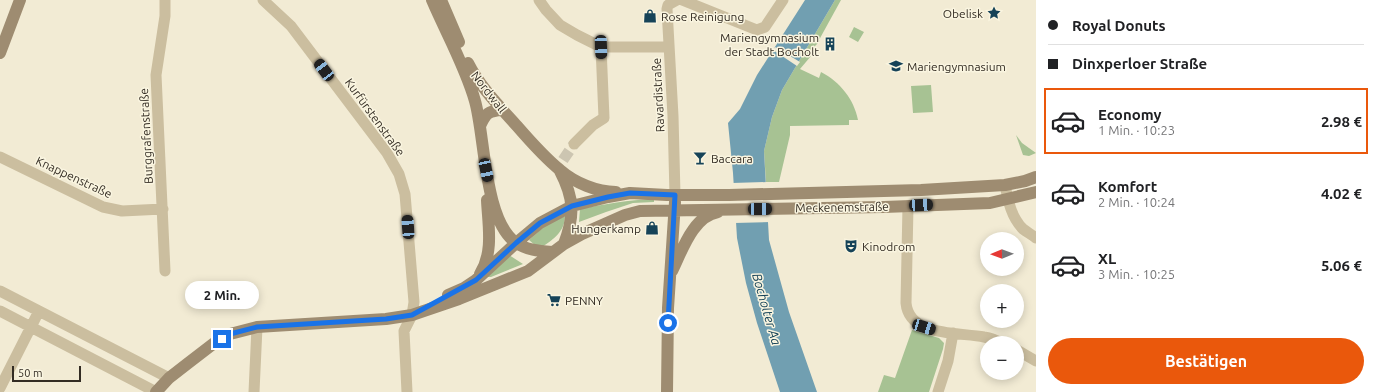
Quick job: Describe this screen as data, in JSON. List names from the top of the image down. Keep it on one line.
{"streets":{"main road":["Nordwall","Meckenemstraße"],"street":["Ravardistraße","Kurfürstenstraße","Burggrafenstraße","Knappenstraße"]},"crossings":[["Nordwall","Meckenemstraße"],["Ravardistraße","Meckenemstraße"],["Kurfürstenstraße","Meckenemstraße"],["Burggrafenstraße","Knappenstraße"]],"water":["Bocholter Aa"],"places":{"place":["Obelisk"],"shop":["Rose Reinigung","Hungerkamp"],"building":["Mariengymnasium der Stadt Bocholt"],"school or university":["Mariengymnasium"],"bar":["Baccara"],"theatre":["Kinodrom"],"supermarket":["PENNY"]},"scale_bar":"50 m","north":"left","page":{"banner":["Royal Donuts","Dinxperloer Straße"],"list":[{"name":"Economy","note":"1 Min. · 10:23","value":"2.98 €"},{"name":"Komfort","note":"2 Min. · 10:24","value":"4.02 €"},{"name":"XL","note":"3 Min. · 10:25","value":"5.06 €"}],"map_buttons":["+","−"],"bubble":"2 Min.","buttons":"Bestätigen","scale":"50 m"}}
